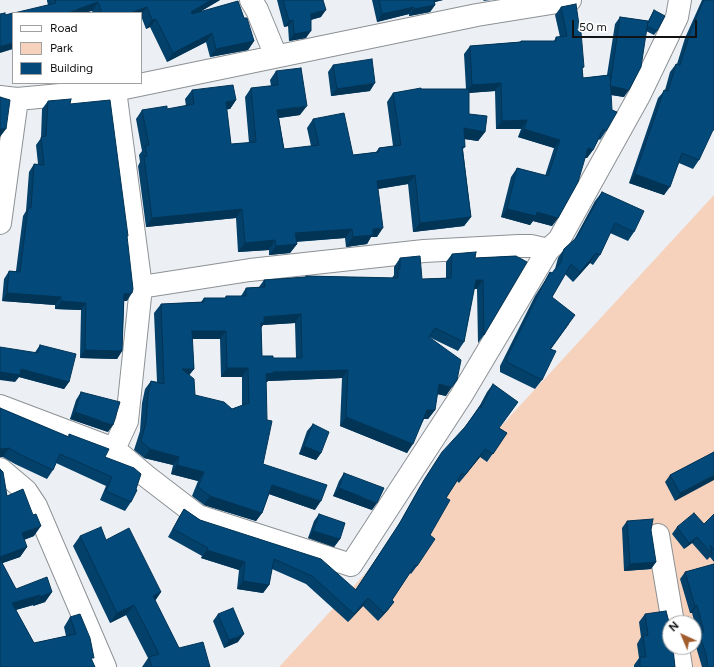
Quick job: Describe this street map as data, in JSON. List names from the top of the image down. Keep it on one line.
{"legend":["Road","Park","Building"],"scale_bar":"50 m","north":"top left"}
